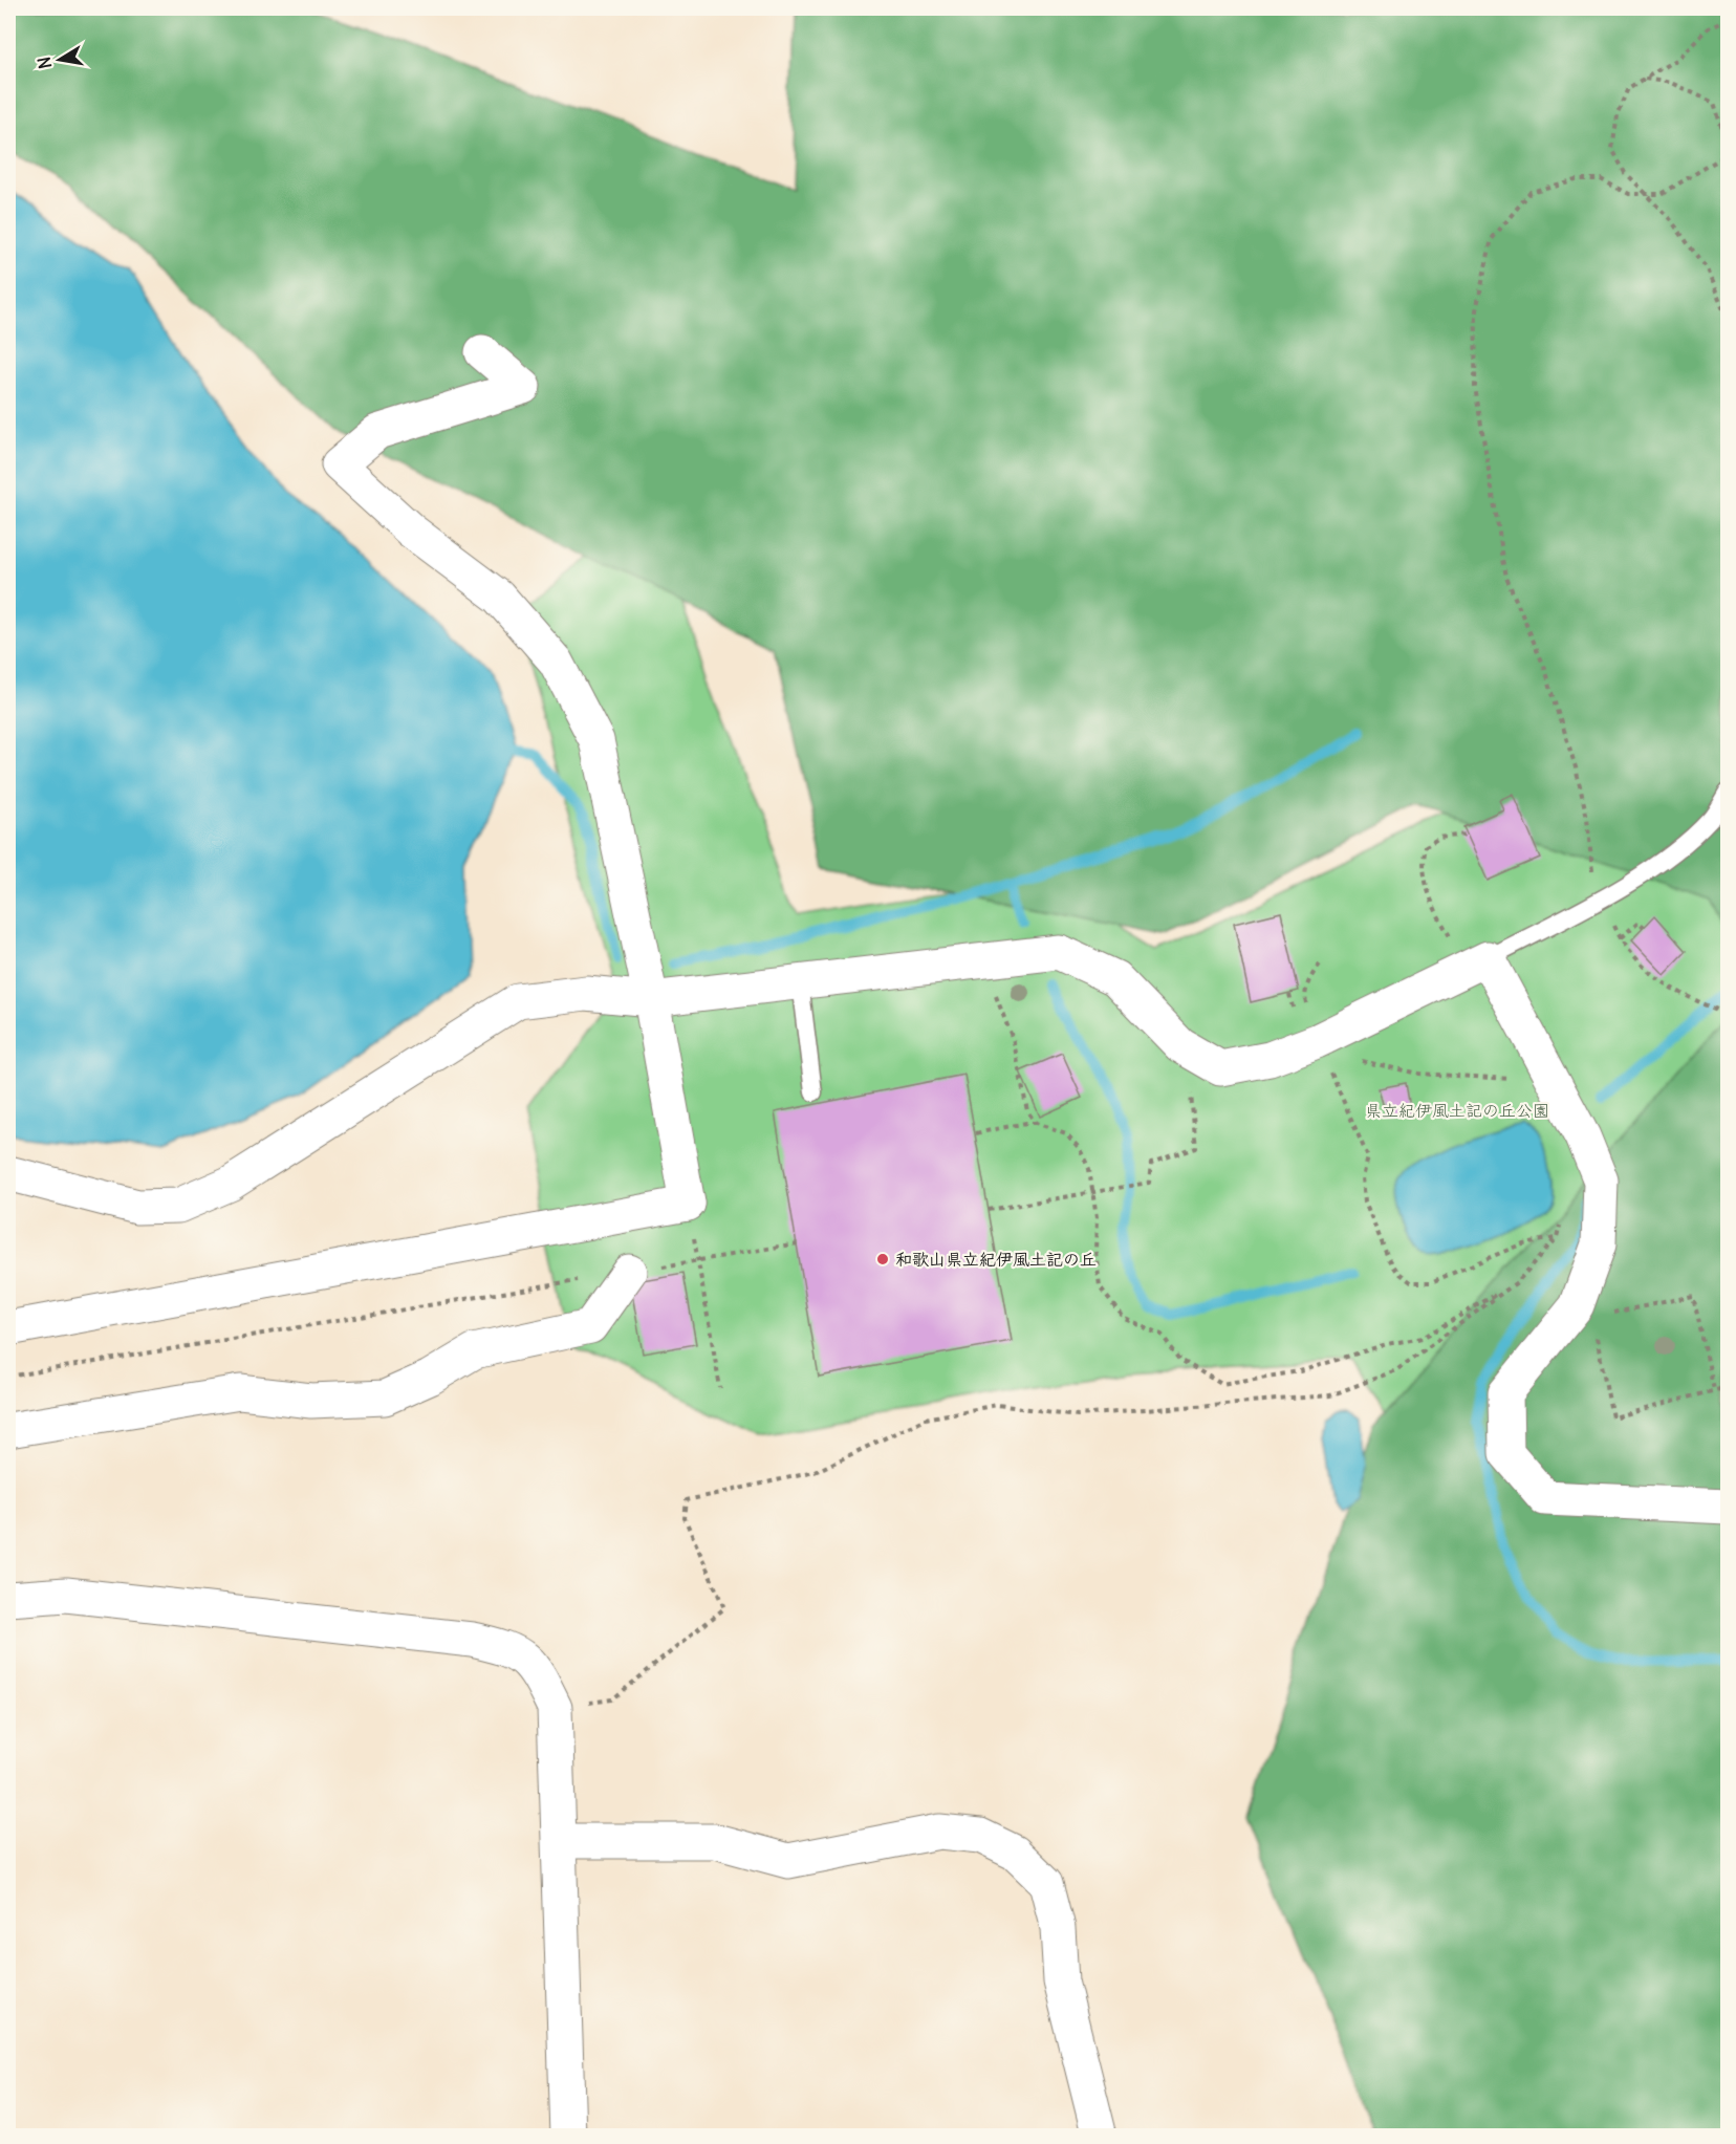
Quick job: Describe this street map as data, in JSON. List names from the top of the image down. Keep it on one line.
{"parks":["県立紀伊風土記の丘公園"],"places":["和歌山県立紀伊風土記の丘"],"north":"left"}
